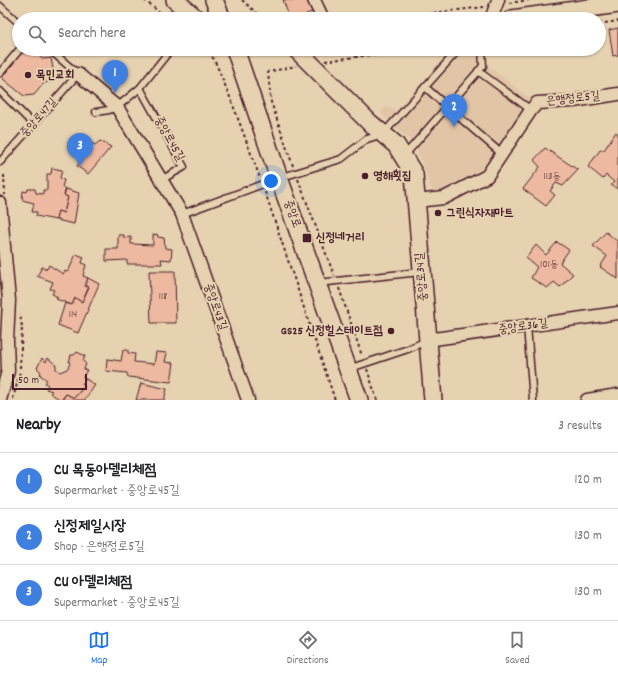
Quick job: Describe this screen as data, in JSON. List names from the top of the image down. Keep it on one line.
{"streets":{"main road":["중앙로","중앙로34길"],"street":["은행정로5길","중앙로43길","중앙로36길"],"lane":["중앙로47길","중앙로45길"]},"crossings":[["은행정로5길","중앙로34길"],["중앙로34길","중앙로36길"]],"places":{"other":["목민교회","영해횟집","그린식자재마트","GS25 신정힐스테이트점"],"transit":["신정네거리"]},"house_numbers":["113동","101동","118","114"],"scale_bar":"50 m","page":{"search":"Search here","pins":["1","2","3"],"scale":"50 m","heading":["Nearby","3 results"],"list":[{"mark":"1","name":"CU 목동아델리체점","note":"Supermarket · 중앙로45길","value":"120 m"},{"mark":"2","name":"신정제일시장","note":"Shop · 은행정로5길","value":"130 m"},{"mark":"3","name":"CU 아델리체점","note":"Supermarket · 중앙로45길","value":"130 m"}],"nav":["Map","Directions","Saved"]}}
